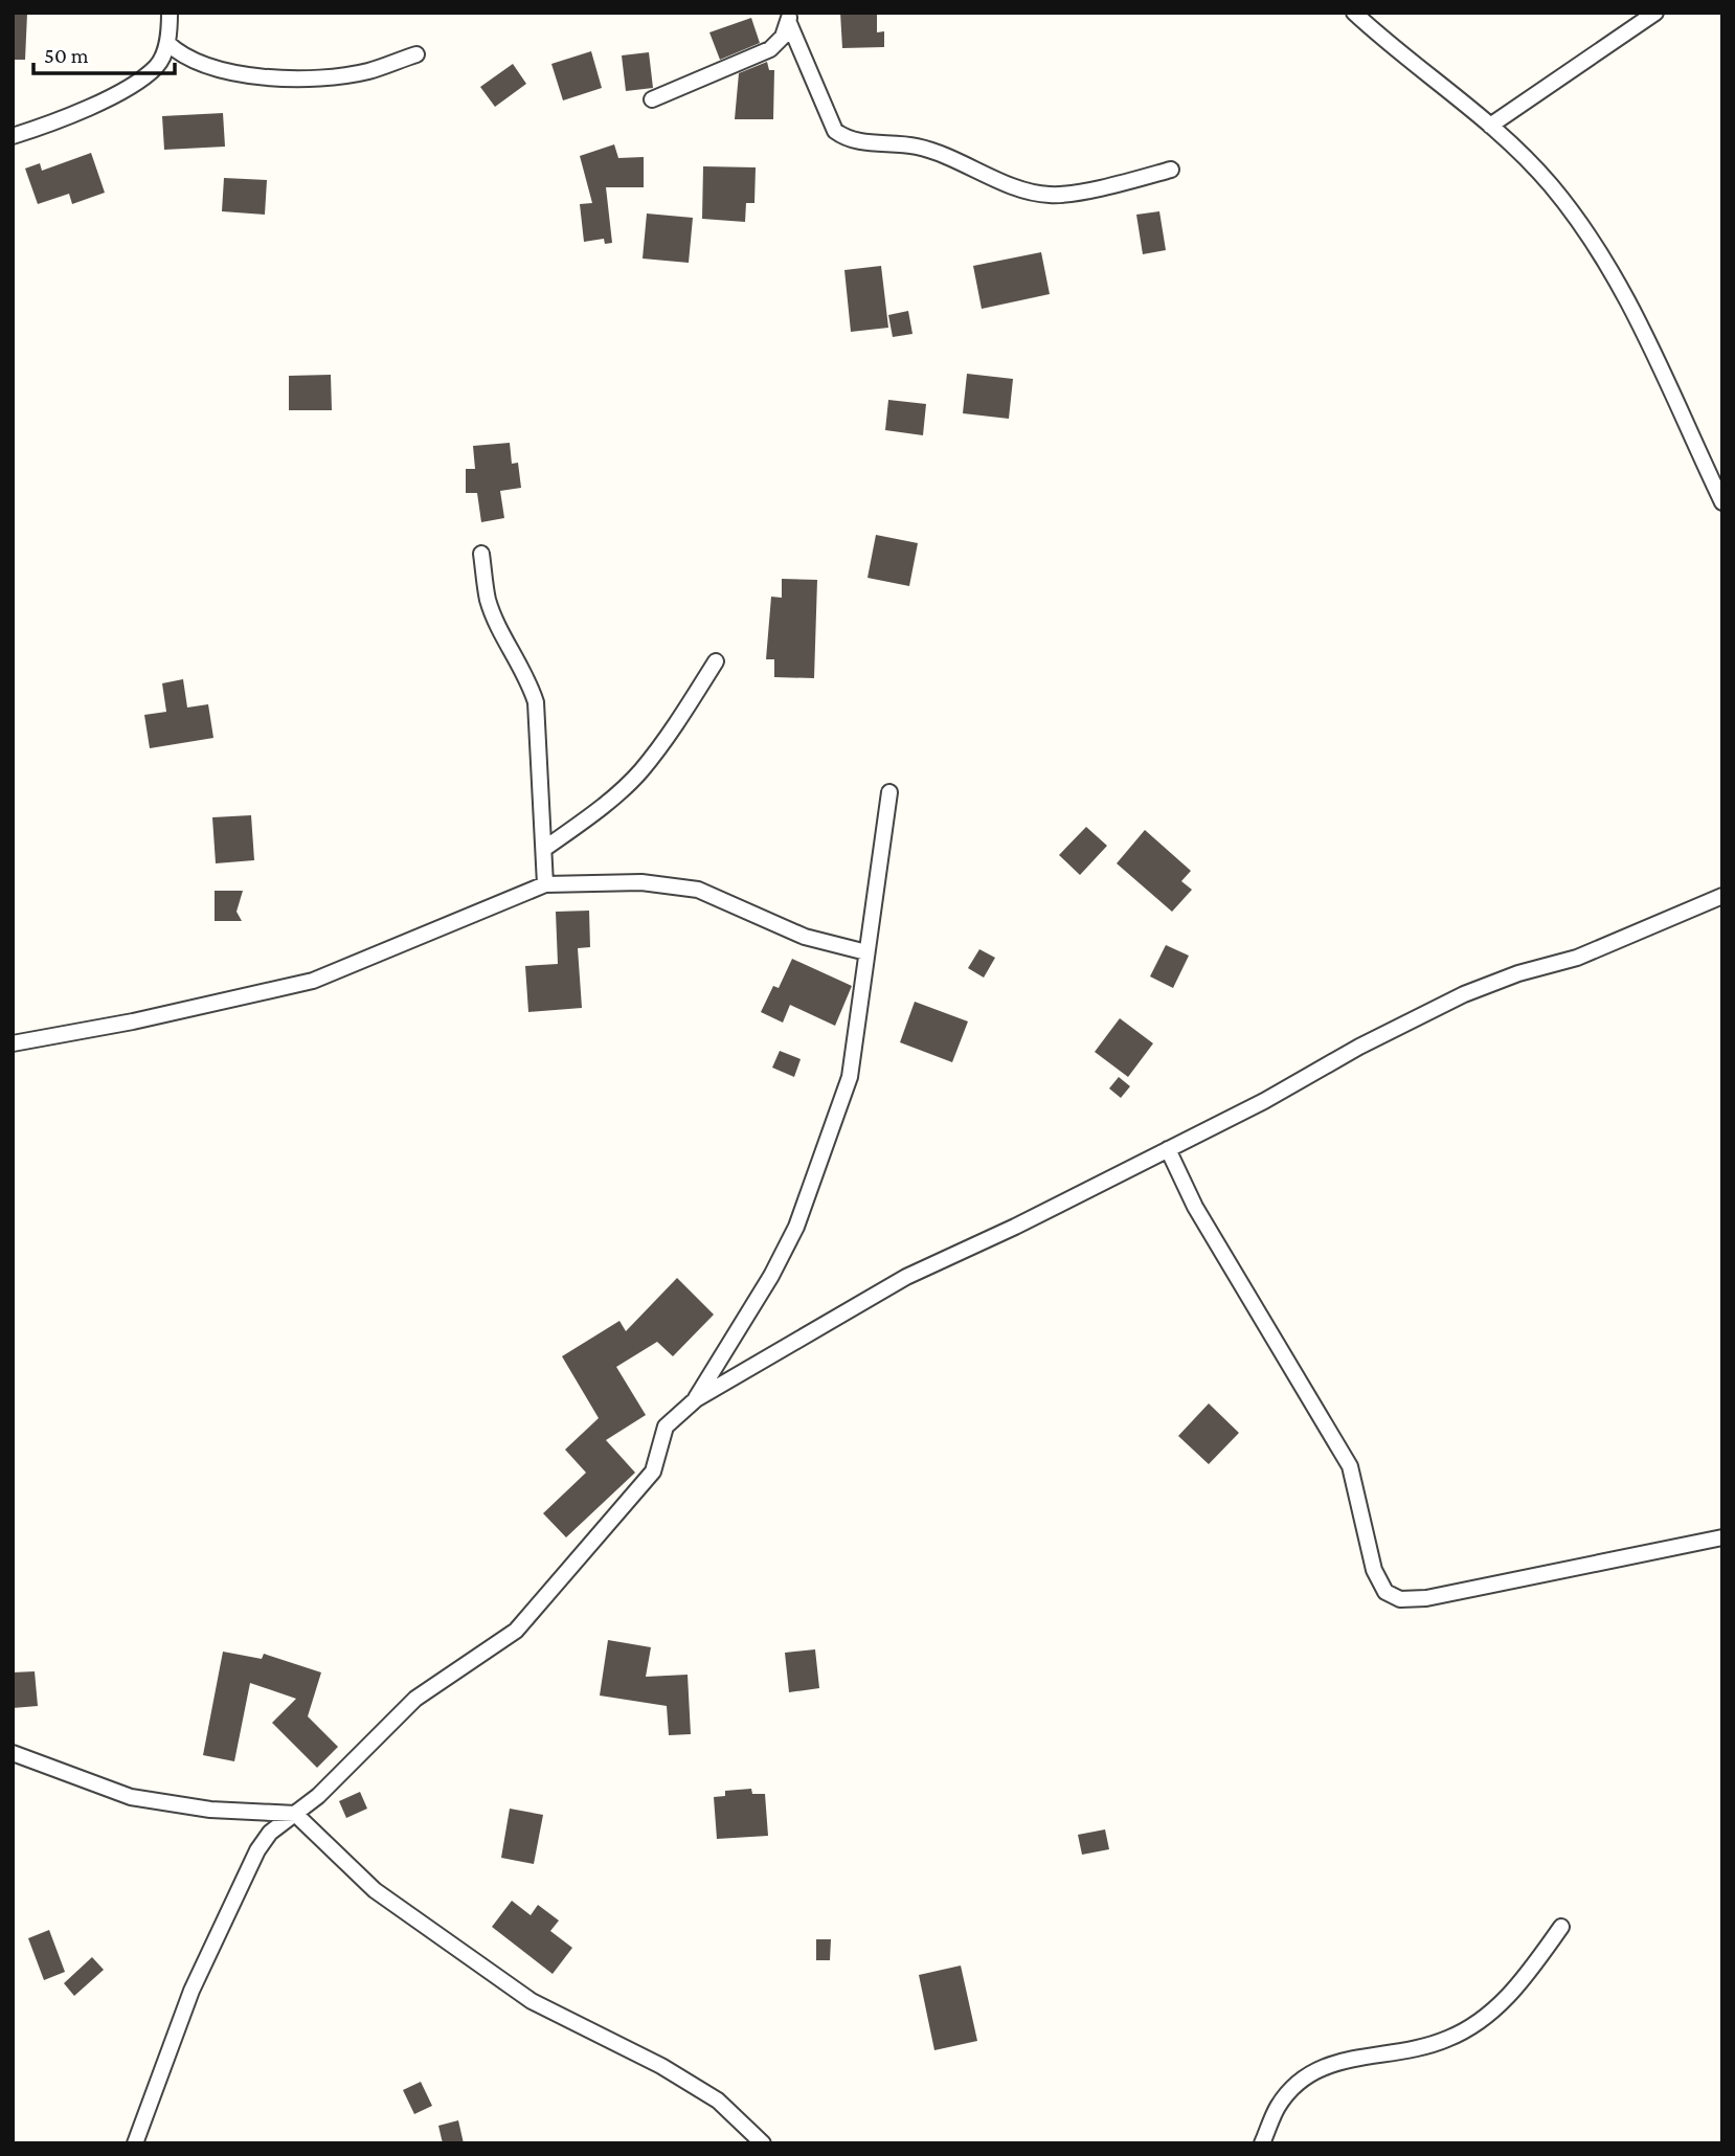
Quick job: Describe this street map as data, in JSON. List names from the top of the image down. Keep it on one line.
{"scale_bar":"50 m"}
